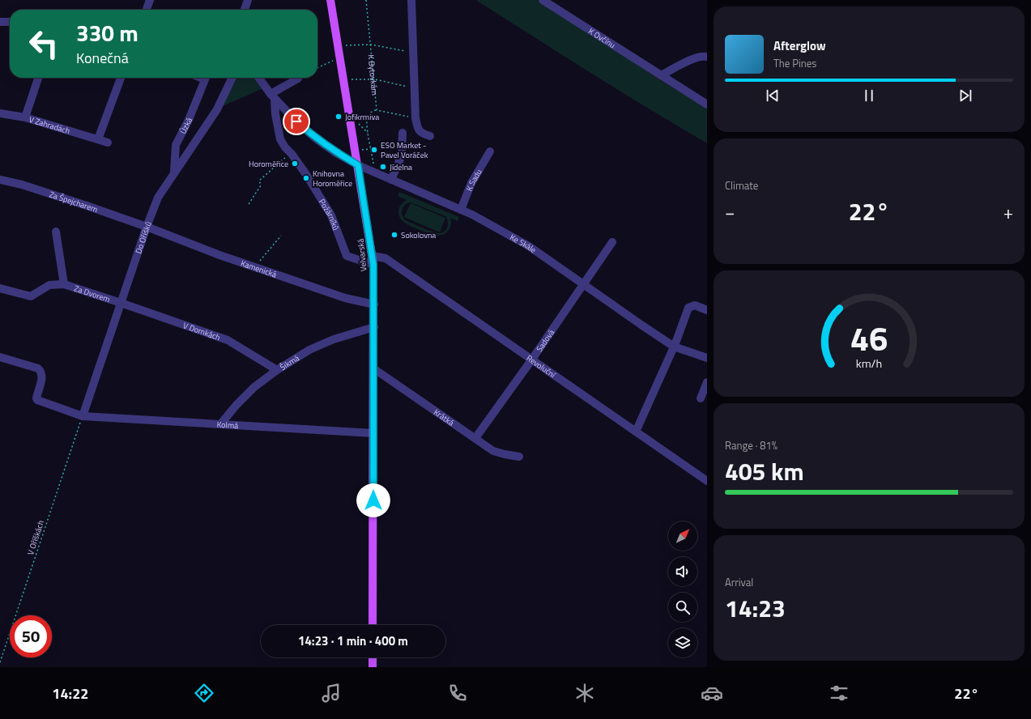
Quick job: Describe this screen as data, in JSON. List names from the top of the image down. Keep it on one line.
{"streets":{"main road":["Velvarská"],"street":["K Ovčínu","V Zahradách","Úzká","K Sadu","Za Špejcharem","Požárníků","Do Oříšků","Ke Skále","Kamenická","Za Dvorem","V Domkách","Sadová","Šikmá","Revoluční","Krátká","Kolmá"],"path":["K Bytovkám","V Oříškách"]},"crossings":[["Úzká","Do Oříšků"],["K Sadu","Ke Skále"],["Za Špejcharem","Do Oříšků"],["Za Špejcharem","Kamenická"],["Požárníků","Ke Skále"],["Požárníků","Velvarská"],["Do Oříšků","Kamenická"],["Do Oříšků","Za Dvorem"],["Do Oříšků","V Domkách"],["Do Oříšků","Kolmá"],["Do Oříšků","V Oříškách"],["Ke Skále","Velvarská"],["Ke Skále","Sadová"],["Velvarská","Kamenická"],["Velvarská","Šikmá"],["Velvarská","Revoluční"],["Velvarská","Krátká"],["Velvarská","Kolmá"],["Za Dvorem","V Domkách"],["V Domkách","Šikmá"],["Sadová","Revoluční"],["Sadová","Krátká"],["Šikmá","Kolmá"],["Kolmá","V Oříškách"]],"places":["Jofikrmiva","ESO Market - Pavel Voráček","Horoměřice","Jídelna","Knihovna Horoměřice","Sokolovna"],"north":"top right","page":{"turn":["330 m","Konečná"],"song":["Afterglow","The Pines"],"tile":["Climate",["Range · 81%","405 km"],["Arrival","14:23"]],"heat":["−","22°","+"],"limit":"50","trip":"14:23 · 1 min · 400 m","tabs":["14:22","22°"],"gauge":["46","km/h"]}}
